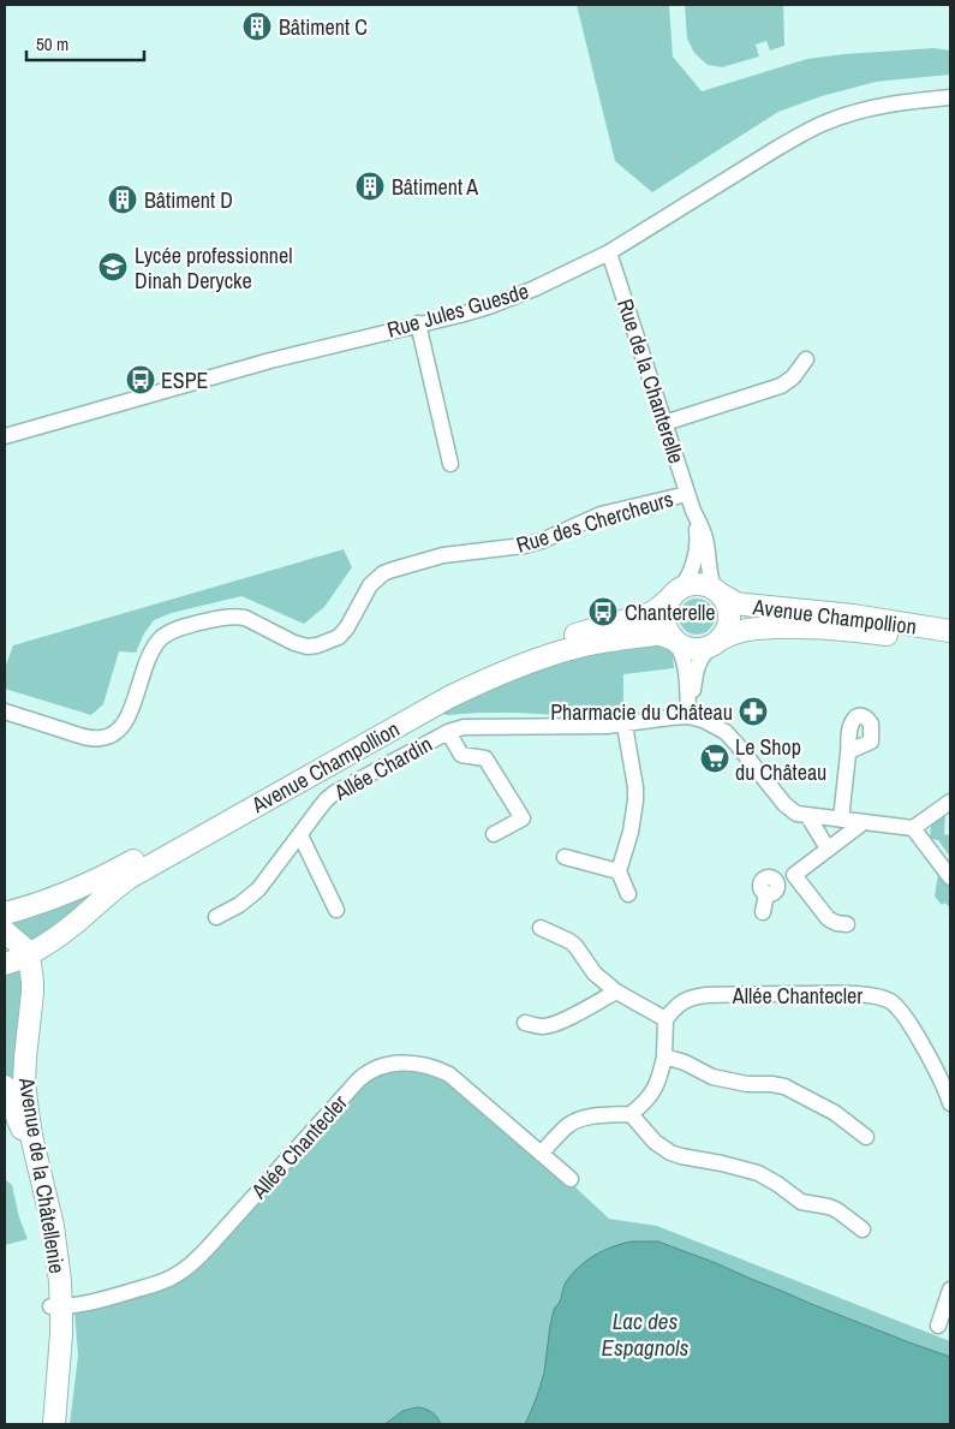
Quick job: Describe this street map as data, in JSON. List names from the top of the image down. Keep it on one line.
{"streets":{"street":["Rue Jules Guesde","Rue de la Chanterelle","Rue des Chercheurs","Avenue Champollion","Allée Chardin","Allée Chantecler","Avenue de la Châtellenie"]},"crossings":[["Rue Jules Guesde","Rue de la Chanterelle"],["Rue de la Chanterelle","Rue des Chercheurs"],["Rue de la Chanterelle","Avenue Champollion"],["Avenue Champollion","Avenue de la Châtellenie"],["Allée Chantecler","Avenue de la Châtellenie"]],"water":["Lac des Espagnols"],"places":{"building":["Bâtiment C","Bâtiment A","Bâtiment D"],"school or university":["Lycée professionnel Dinah Derycke"],"bus stop":["ESPE","Chanterelle"],"pharmacy":["Pharmacie du Château"],"supermarket":["Le Shop du Château"]},"scale_bar":"50 m"}
